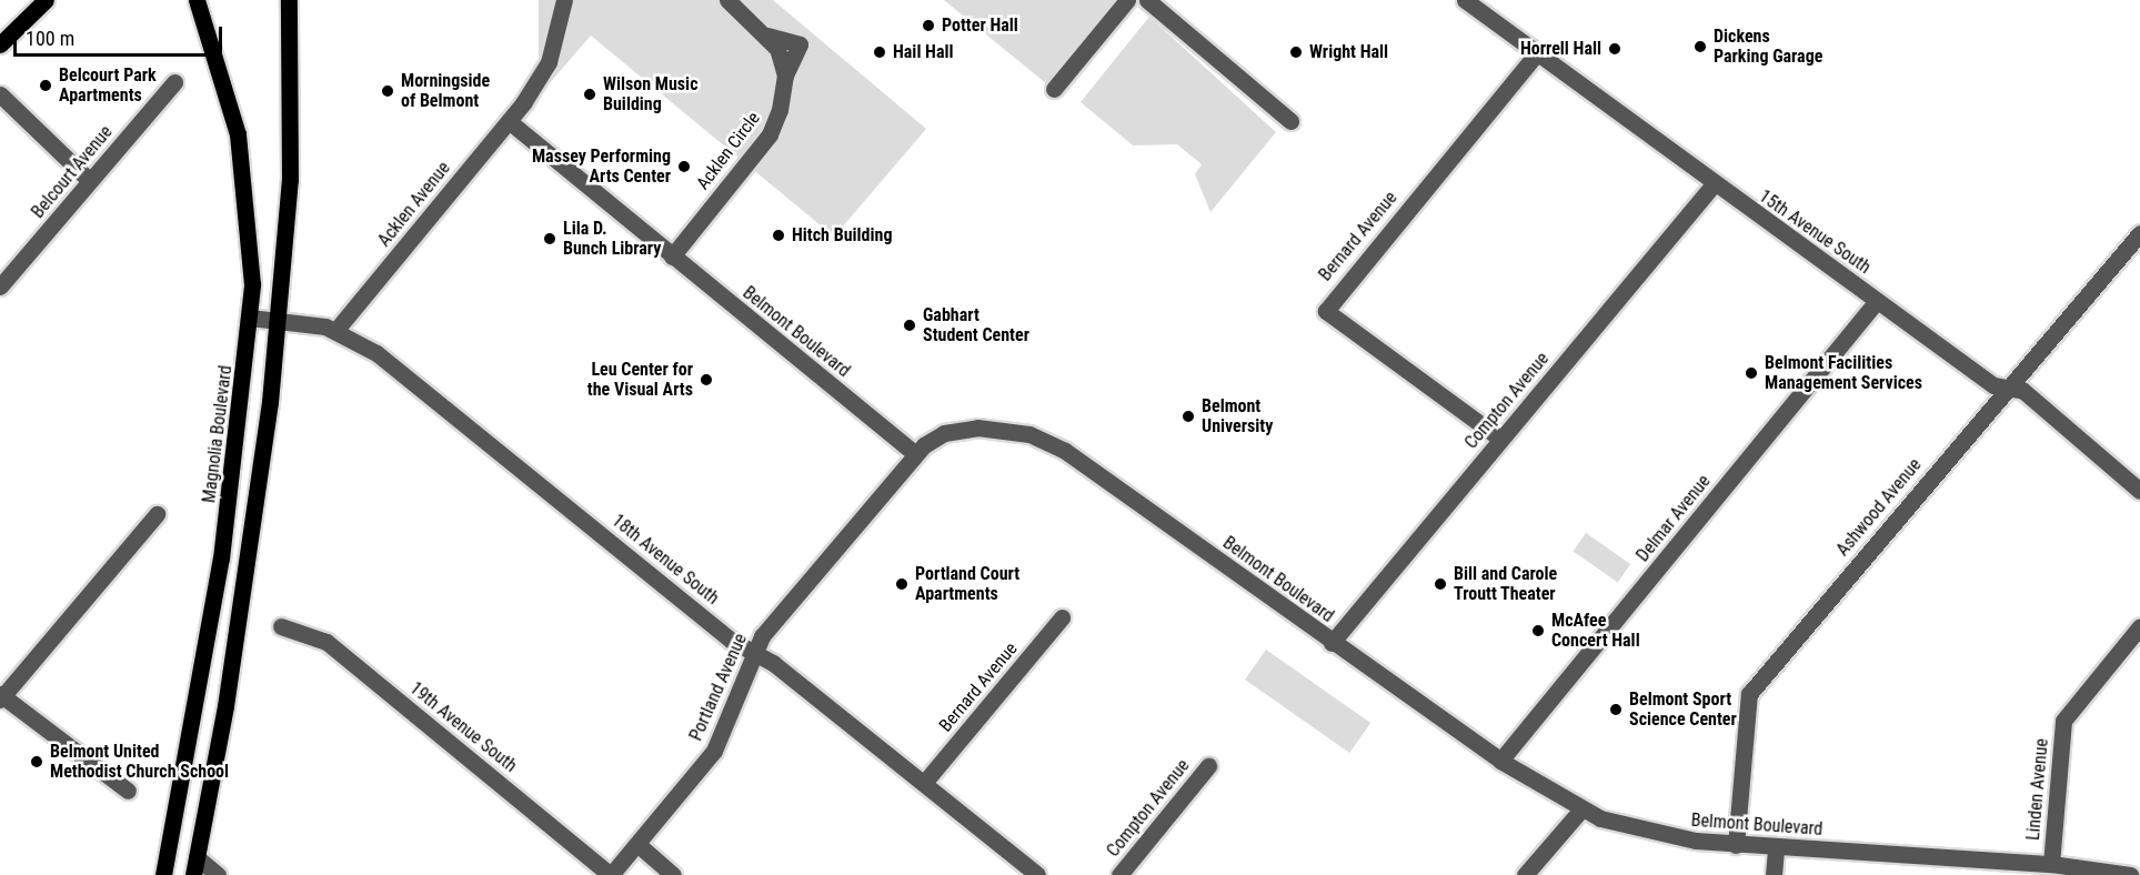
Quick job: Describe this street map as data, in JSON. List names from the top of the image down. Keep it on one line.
{"streets":{"main road":["Magnolia Boulevard"],"street":["Acklen Circle","Belcourt Avenue","Acklen Avenue","15th Avenue South","Bernard Avenue","Belmont Boulevard","Compton Avenue","Ashwood Avenue","Delmar Avenue","18th Avenue South","Portland Avenue","19th Avenue South","Linden Avenue"]},"crossings":[["Acklen Circle","Belmont Boulevard"],["Acklen Avenue","Belmont Boulevard"],["Acklen Avenue","18th Avenue South"],["15th Avenue South","Bernard Avenue"],["15th Avenue South","Compton Avenue"],["15th Avenue South","Ashwood Avenue"],["15th Avenue South","Delmar Avenue"],["Bernard Avenue","Compton Avenue"],["Bernard Avenue","18th Avenue South"],["Belmont Boulevard","Compton Avenue"],["Belmont Boulevard","Ashwood Avenue"],["Belmont Boulevard","Delmar Avenue"],["Belmont Boulevard","Portland Avenue"],["Belmont Boulevard","Linden Avenue"],["Magnolia Boulevard","18th Avenue South"],["18th Avenue South","Portland Avenue"],["Portland Avenue","19th Avenue South"]],"places":["Potter Hall","Dickens Parking Garage","Horrell Hall","Hail Hall","Wright Hall","Belcourt Park Apartments","Morningside of Belmont","Wilson Music Building","Massey Performing Arts Center","Hitch Building","Lila D. Bunch Library","Gabhart Student Center","Belmont Facilities Management Services","Leu Center for the Visual Arts","Belmont University","Portland Court Apartments","Bill and Carole Troutt Theater","McAfee Concert Hall","Belmont Sport Science Center","Belmont United Methodist Church School"],"scale_bar":"100 m"}
